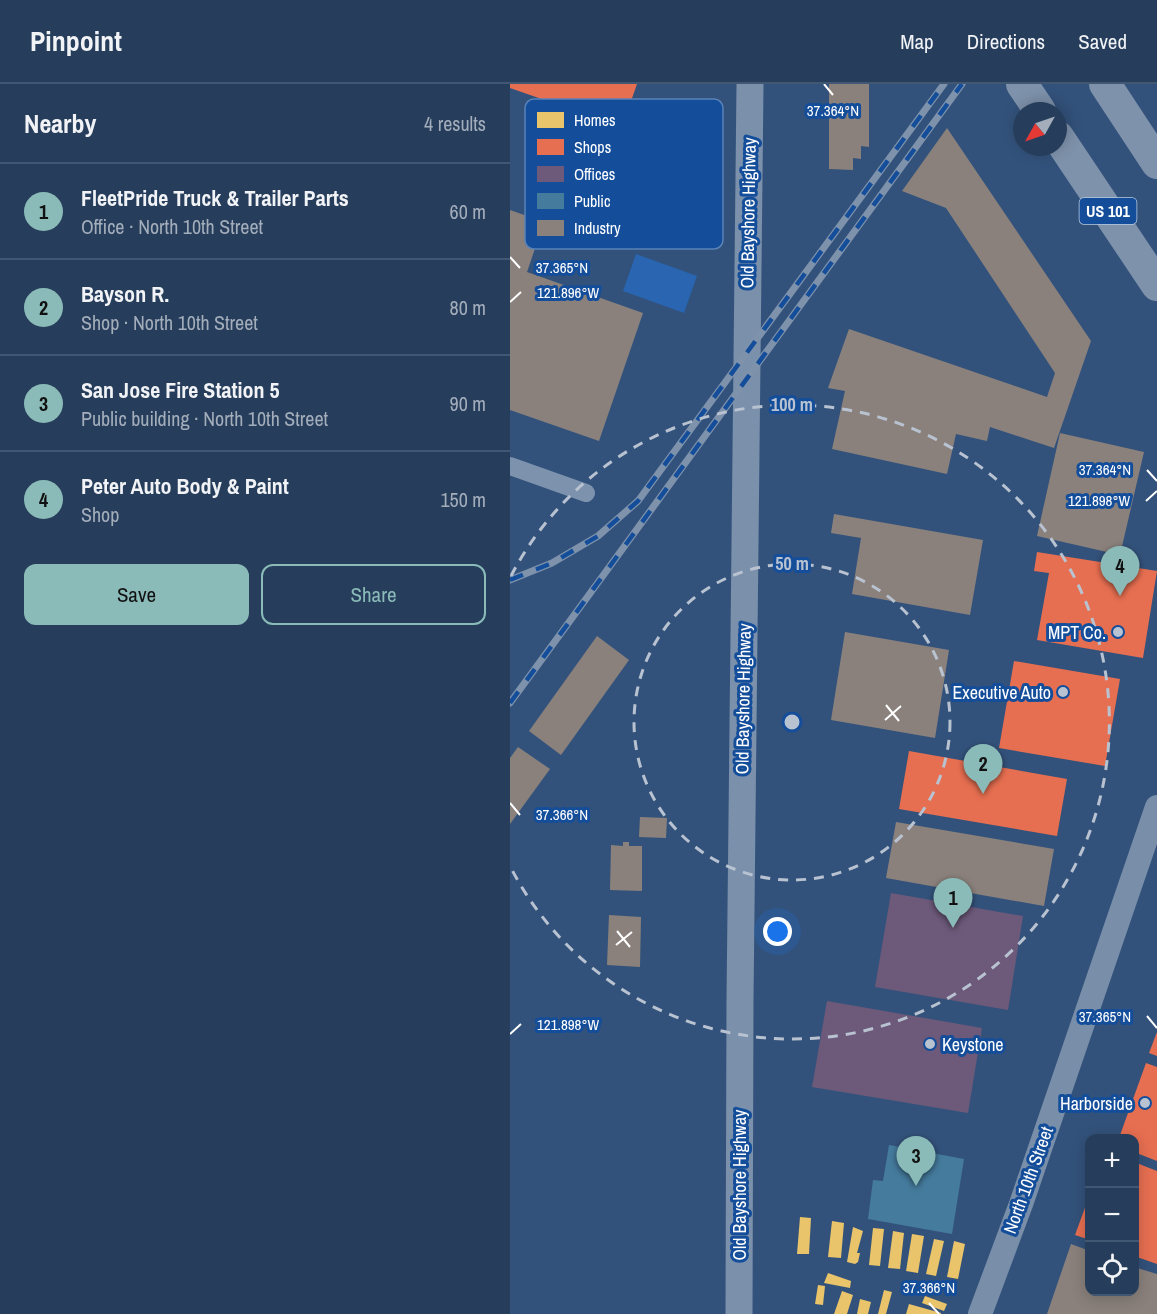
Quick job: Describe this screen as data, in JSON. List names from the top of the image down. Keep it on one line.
{"streets":{"highway":["US 101"],"main road":["Old Bayshore Highway","North 10th Street"]},"places":["MPT Co.","Executive Auto","Keystone","Harborside"],"legend":["Homes","Shops","Offices","Public","Industry"],"north":"bottom left","page":{"header":"Pinpoint","nav":["Map","Directions","Saved"],"heading":["Nearby","4 results"],"list":[{"mark":"1","name":"FleetPride Truck & Trailer Parts","note":"Office · North 10th Street","value":"60 m"},{"mark":"2","name":"Bayson R.","note":"Shop · North 10th Street","value":"80 m"},{"mark":"3","name":"San Jose Fire Station 5","note":"Public building · North 10th Street","value":"90 m"},{"mark":"4","name":"Peter Auto Body & Paint","note":"Shop","value":"150 m"}],"buttons":["Save","Share"],"pins":["4","2","1","3"],"map_buttons":["+","−"]},"coordinates":["37.364°N","37.365°N","121.896°W","121.898°W","37.366°N"],"rings":["100 m","50 m"]}
